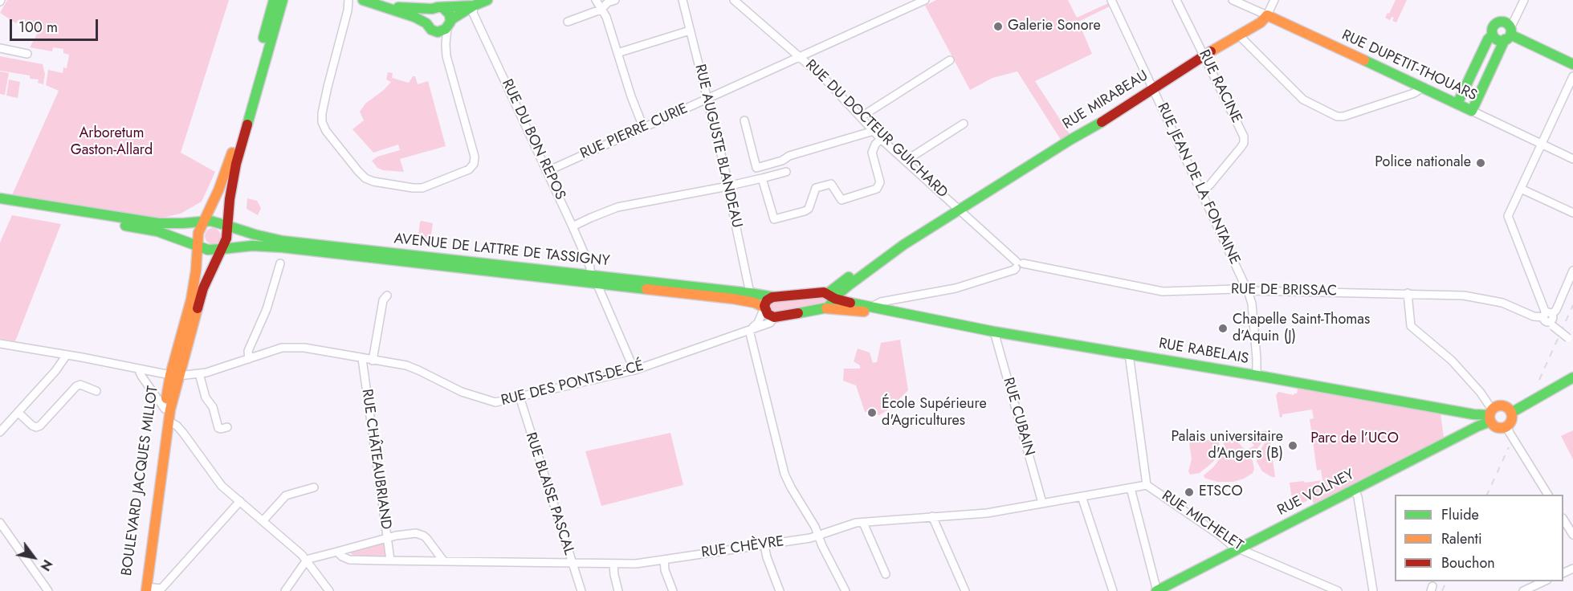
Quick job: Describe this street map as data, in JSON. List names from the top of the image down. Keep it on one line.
{"streets":{"street":["RUE DUPETIT-THOUARS","RUE RACINE","RUE MIRABEAU","RUE DU DOCTEUR GUICHARD","RUE PIERRE CURIE","RUE DU BON REPOS","RUE AUGUSTE BLANDEAU","RUE JEAN DE LA FONTAINE","AVENUE DE LATTRE DE TASSIGNY","RUE DE BRISSAC","RUE RABELAIS","RUE DES PONTS-DE-CÉ","RUE CUBAIN","RUE CHÂTEAUBRIAND","BOULEVARD JACQUES MILLOT","RUE VOLNEY","RUE BLAISE PASCAL","RUE MICHELET","RUE CHÈVRE"]},"crossings":[["RUE DUPETIT-THOUARS","RUE MIRABEAU"],["RUE RACINE","RUE MIRABEAU"],["RUE RACINE","RUE JEAN DE LA FONTAINE"],["RUE MIRABEAU","RUE DU DOCTEUR GUICHARD"],["RUE MIRABEAU","RUE JEAN DE LA FONTAINE"],["RUE MIRABEAU","AVENUE DE LATTRE DE TASSIGNY"],["RUE MIRABEAU","RUE RABELAIS"],["RUE DU DOCTEUR GUICHARD","RUE PIERRE CURIE"],["RUE DU DOCTEUR GUICHARD","RUE DE BRISSAC"],["RUE PIERRE CURIE","RUE DU BON REPOS"],["RUE PIERRE CURIE","RUE AUGUSTE BLANDEAU"],["RUE DU BON REPOS","AVENUE DE LATTRE DE TASSIGNY"],["RUE AUGUSTE BLANDEAU","AVENUE DE LATTRE DE TASSIGNY"],["RUE JEAN DE LA FONTAINE","RUE DE BRISSAC"],["RUE JEAN DE LA FONTAINE","RUE RABELAIS"],["AVENUE DE LATTRE DE TASSIGNY","RUE RABELAIS"],["RUE RABELAIS","RUE DES PONTS-DE-CÉ"],["RUE RABELAIS","RUE CUBAIN"],["RUE RABELAIS","RUE VOLNEY"],["RUE DES PONTS-DE-CÉ","RUE CHÂTEAUBRIAND"],["RUE DES PONTS-DE-CÉ","BOULEVARD JACQUES MILLOT"],["RUE DES PONTS-DE-CÉ","RUE BLAISE PASCAL"],["RUE CUBAIN","RUE CHÈVRE"],["RUE CHÂTEAUBRIAND","RUE CHÈVRE"],["RUE VOLNEY","RUE MICHELET"],["RUE BLAISE PASCAL","RUE CHÈVRE"],["RUE MICHELET","RUE CHÈVRE"]],"parks":["Arboretum Gaston-Allard","Parc de l’UCO"],"places":["Galerie Sonore","Police nationale","Chapelle Saint-Thomas d’Aquin (J)","École Supérieure d'Agricultures","Palais universitaire d'Angers (B)","ETSCO"],"legend":["Fluide","Ralenti","Bouchon"],"scale_bar":"100 m","north":"bottom right"}
